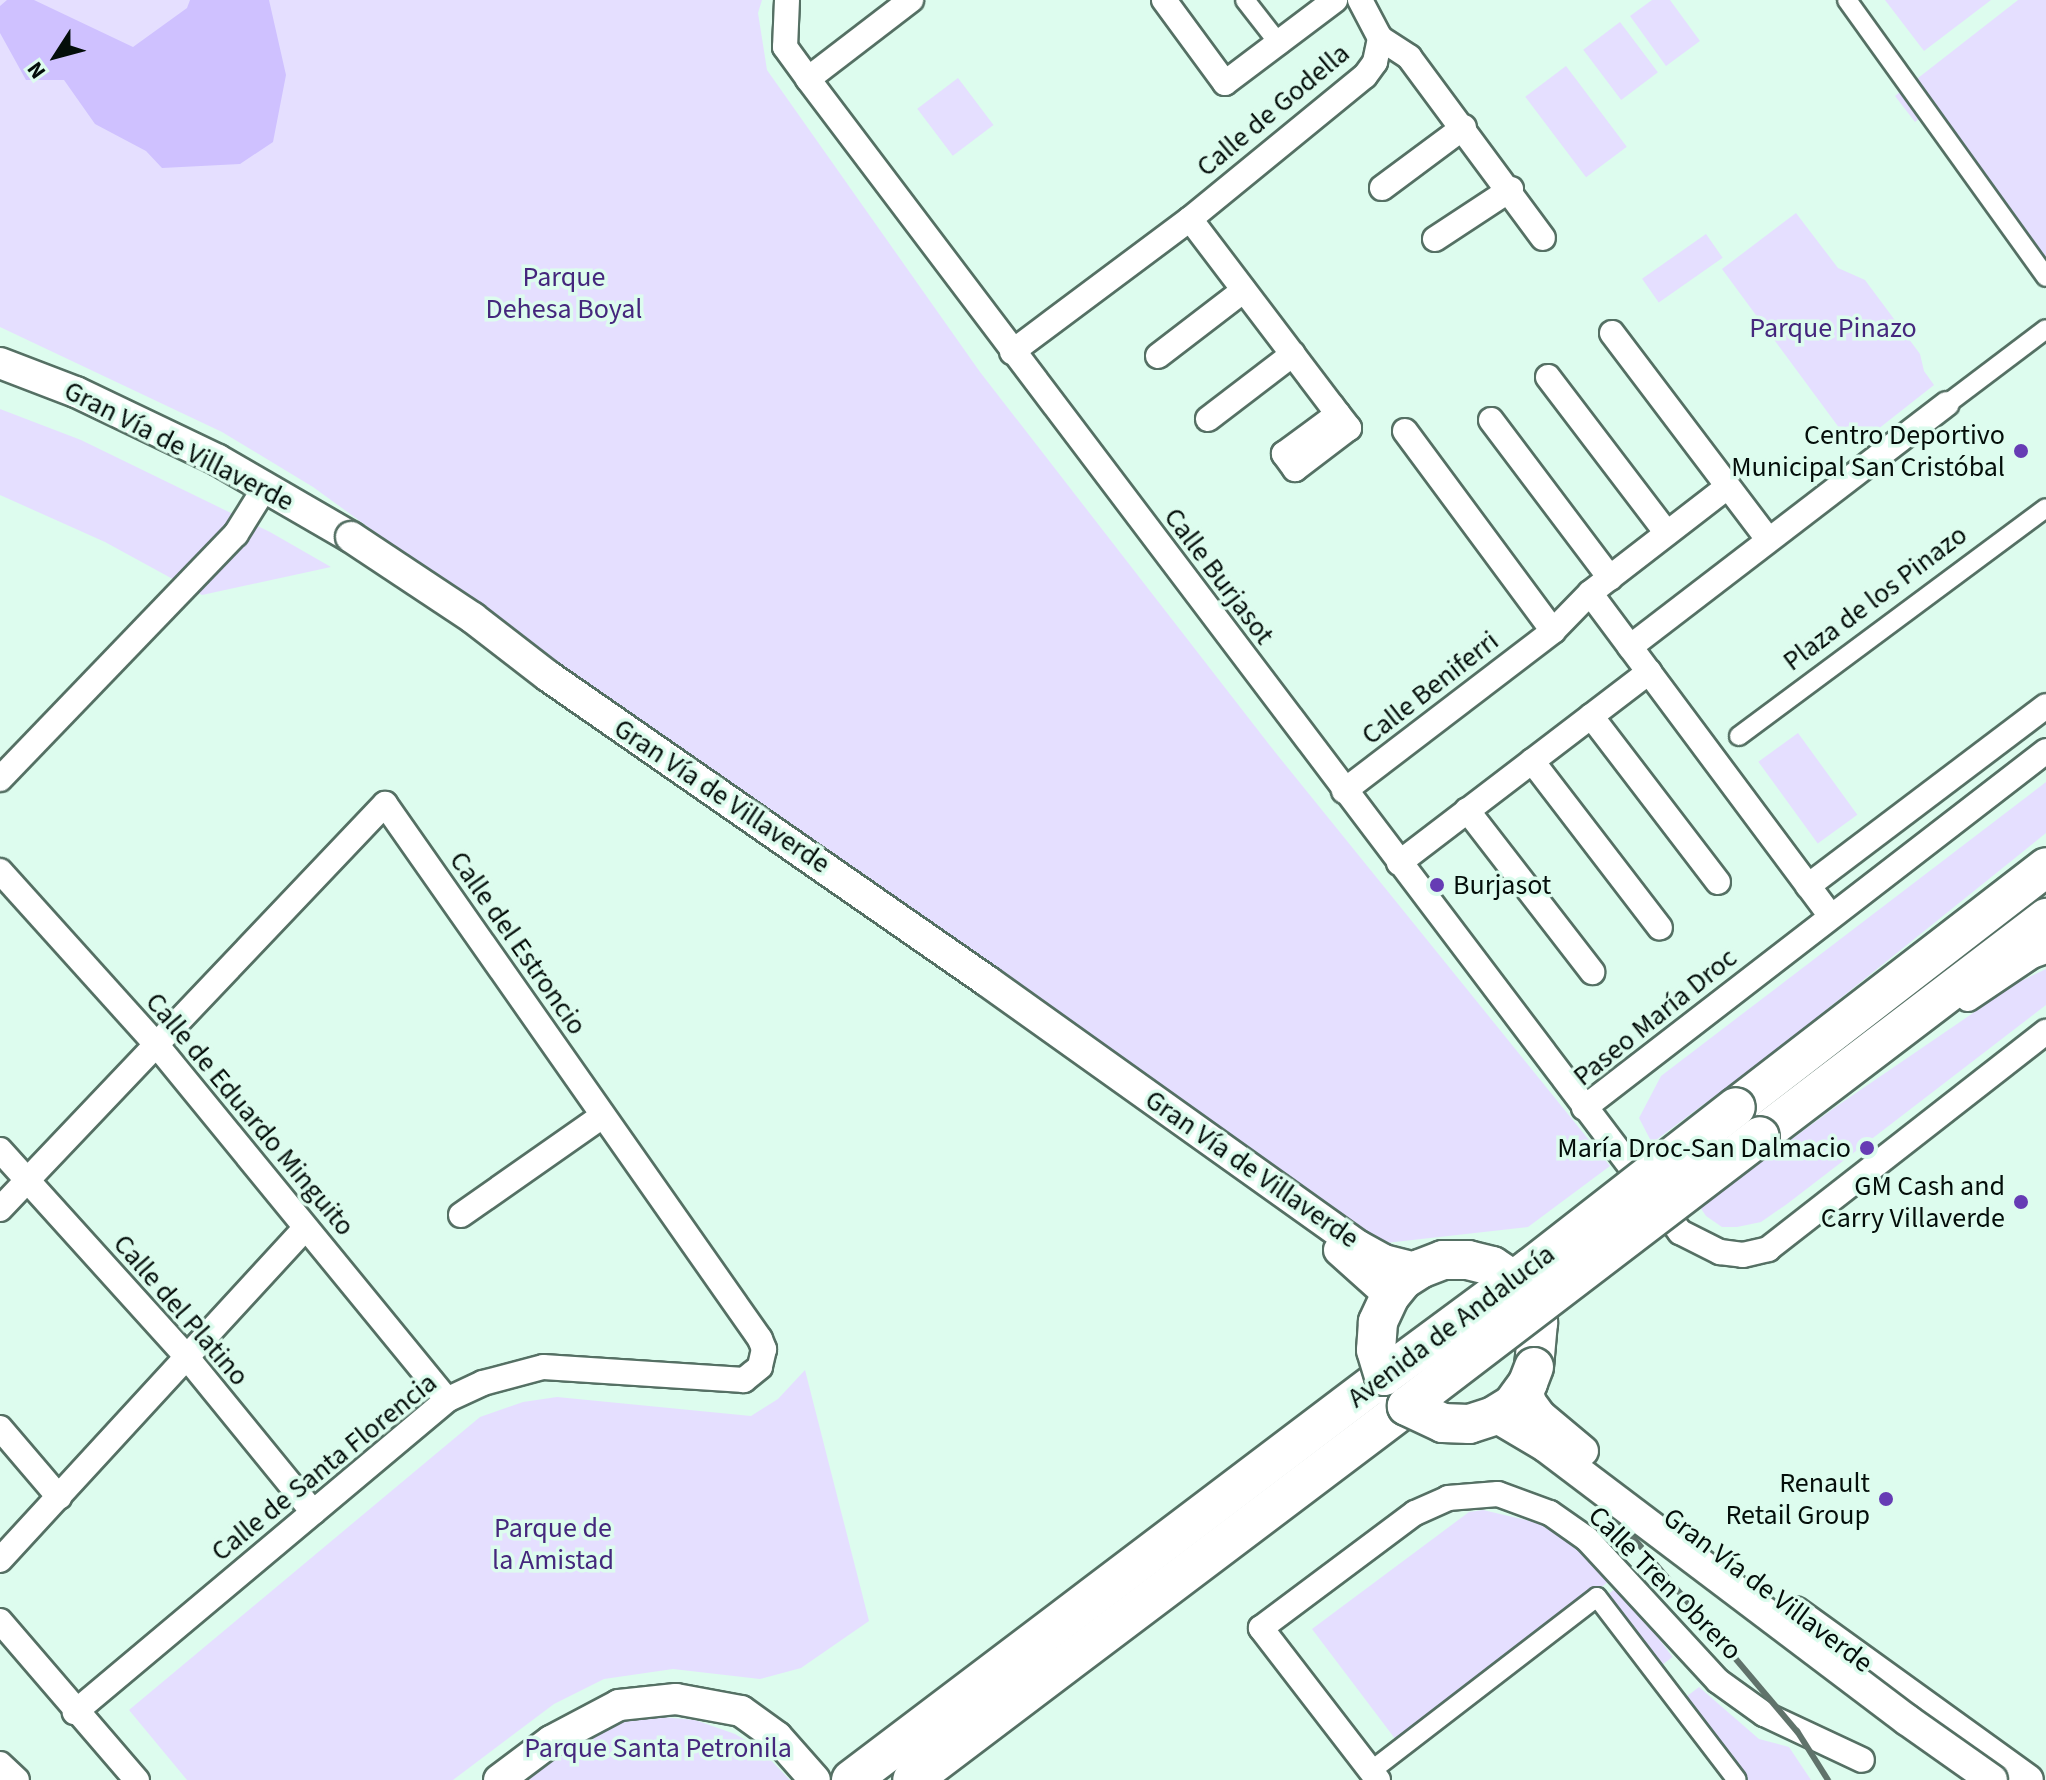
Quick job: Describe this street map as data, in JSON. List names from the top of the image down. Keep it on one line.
{"streets":{"main road":["Avenida de Andalucía"],"street":["Calle de Godella","Gran Vía de Villaverde","Calle Burjasot","Plaza de los Pinazo","Calle Beniferri","Calle del Estroncio","Paseo María Droc","Calle de Eduardo Minguito","Calle del Platino","Calle de Santa Florencia","Calle Tren Obrero"]},"crossings":[["Calle de Godella","Calle Burjasot"],["Calle Burjasot","Calle Beniferri"],["Calle Burjasot","Paseo María Droc"],["Calle del Estroncio","Calle de Eduardo Minguito"],["Calle del Estroncio","Calle de Santa Florencia"],["Calle de Eduardo Minguito","Calle de Santa Florencia"],["Calle del Platino","Calle de Santa Florencia"]],"parks":["Parque Dehesa Boyal","Parque Pinazo","Parque de la Amistad","Parque Santa Petronila"],"places":["Centro Deportivo Municipal San Cristóbal","Burjasot","María Droc-San Dalmacio","GM Cash and Carry Villaverde","Renault Retail Group"],"north":"bottom left"}
